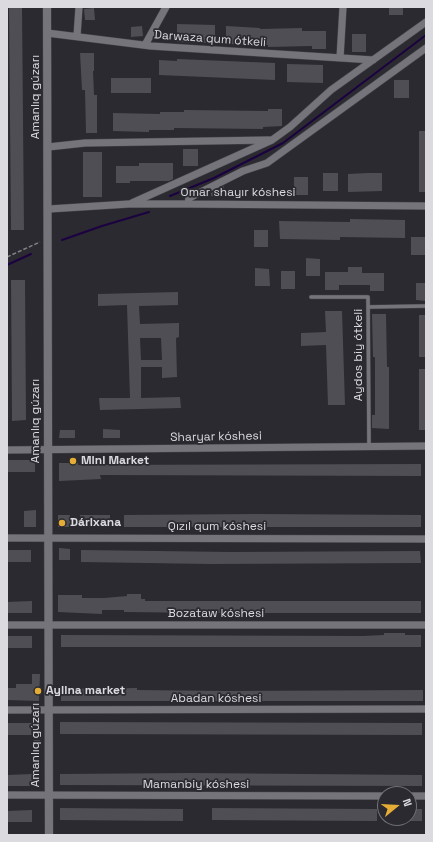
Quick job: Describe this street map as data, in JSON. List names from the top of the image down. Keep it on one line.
{"streets":{"street":["Darwaza qum ótkeli","Amanlıq gúzarı","Omar shayır kóshesi","Sharyar kóshesi","Qızıl qum kóshesi","Bozataw kóshesi","Abadan kóshesi","Mamanbiy kóshesi"],"lane":["Aydos biy ótkeli"]},"crossings":[["Darwaza qum ótkeli","Amanlıq gúzarı"],["Amanlıq gúzarı","Omar shayır kóshesi"],["Amanlıq gúzarı","Sharyar kóshesi"],["Amanlıq gúzarı","Qızıl qum kóshesi"],["Amanlıq gúzarı","Bozataw kóshesi"],["Amanlıq gúzarı","Abadan kóshesi"],["Amanlıq gúzarı","Mamanbiy kóshesi"],["Aydos biy ótkeli","Sharyar kóshesi"]],"places":["Mini Market","Dárixana","Aylina market"],"north":"right"}
